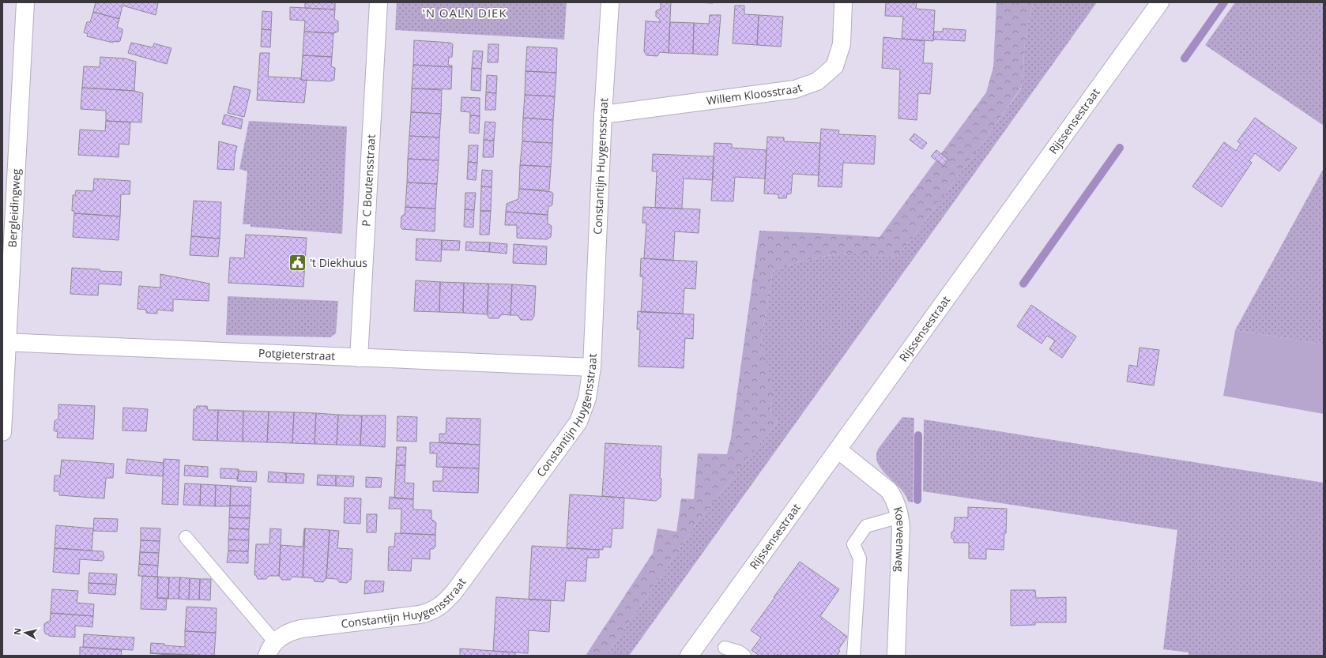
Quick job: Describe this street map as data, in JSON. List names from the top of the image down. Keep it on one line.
{"streets":{"street":["Willem Kloosstraat","Rijssensestraat","Constantijn Huygensstraat","P C Boutensstraat","Bergleidingweg","Potgieterstraat","Koeveenweg"]},"crossings":[["Willem Kloosstraat","Constantijn Huygensstraat"],["Rijssensestraat","Koeveenweg"],["Constantijn Huygensstraat","Potgieterstraat"],["P C Boutensstraat","Potgieterstraat"],["Bergleidingweg","Potgieterstraat"]],"districts":["'N OALN DIEK"],"places":{"public building":["'t Diekhuus"]},"north":"left"}
